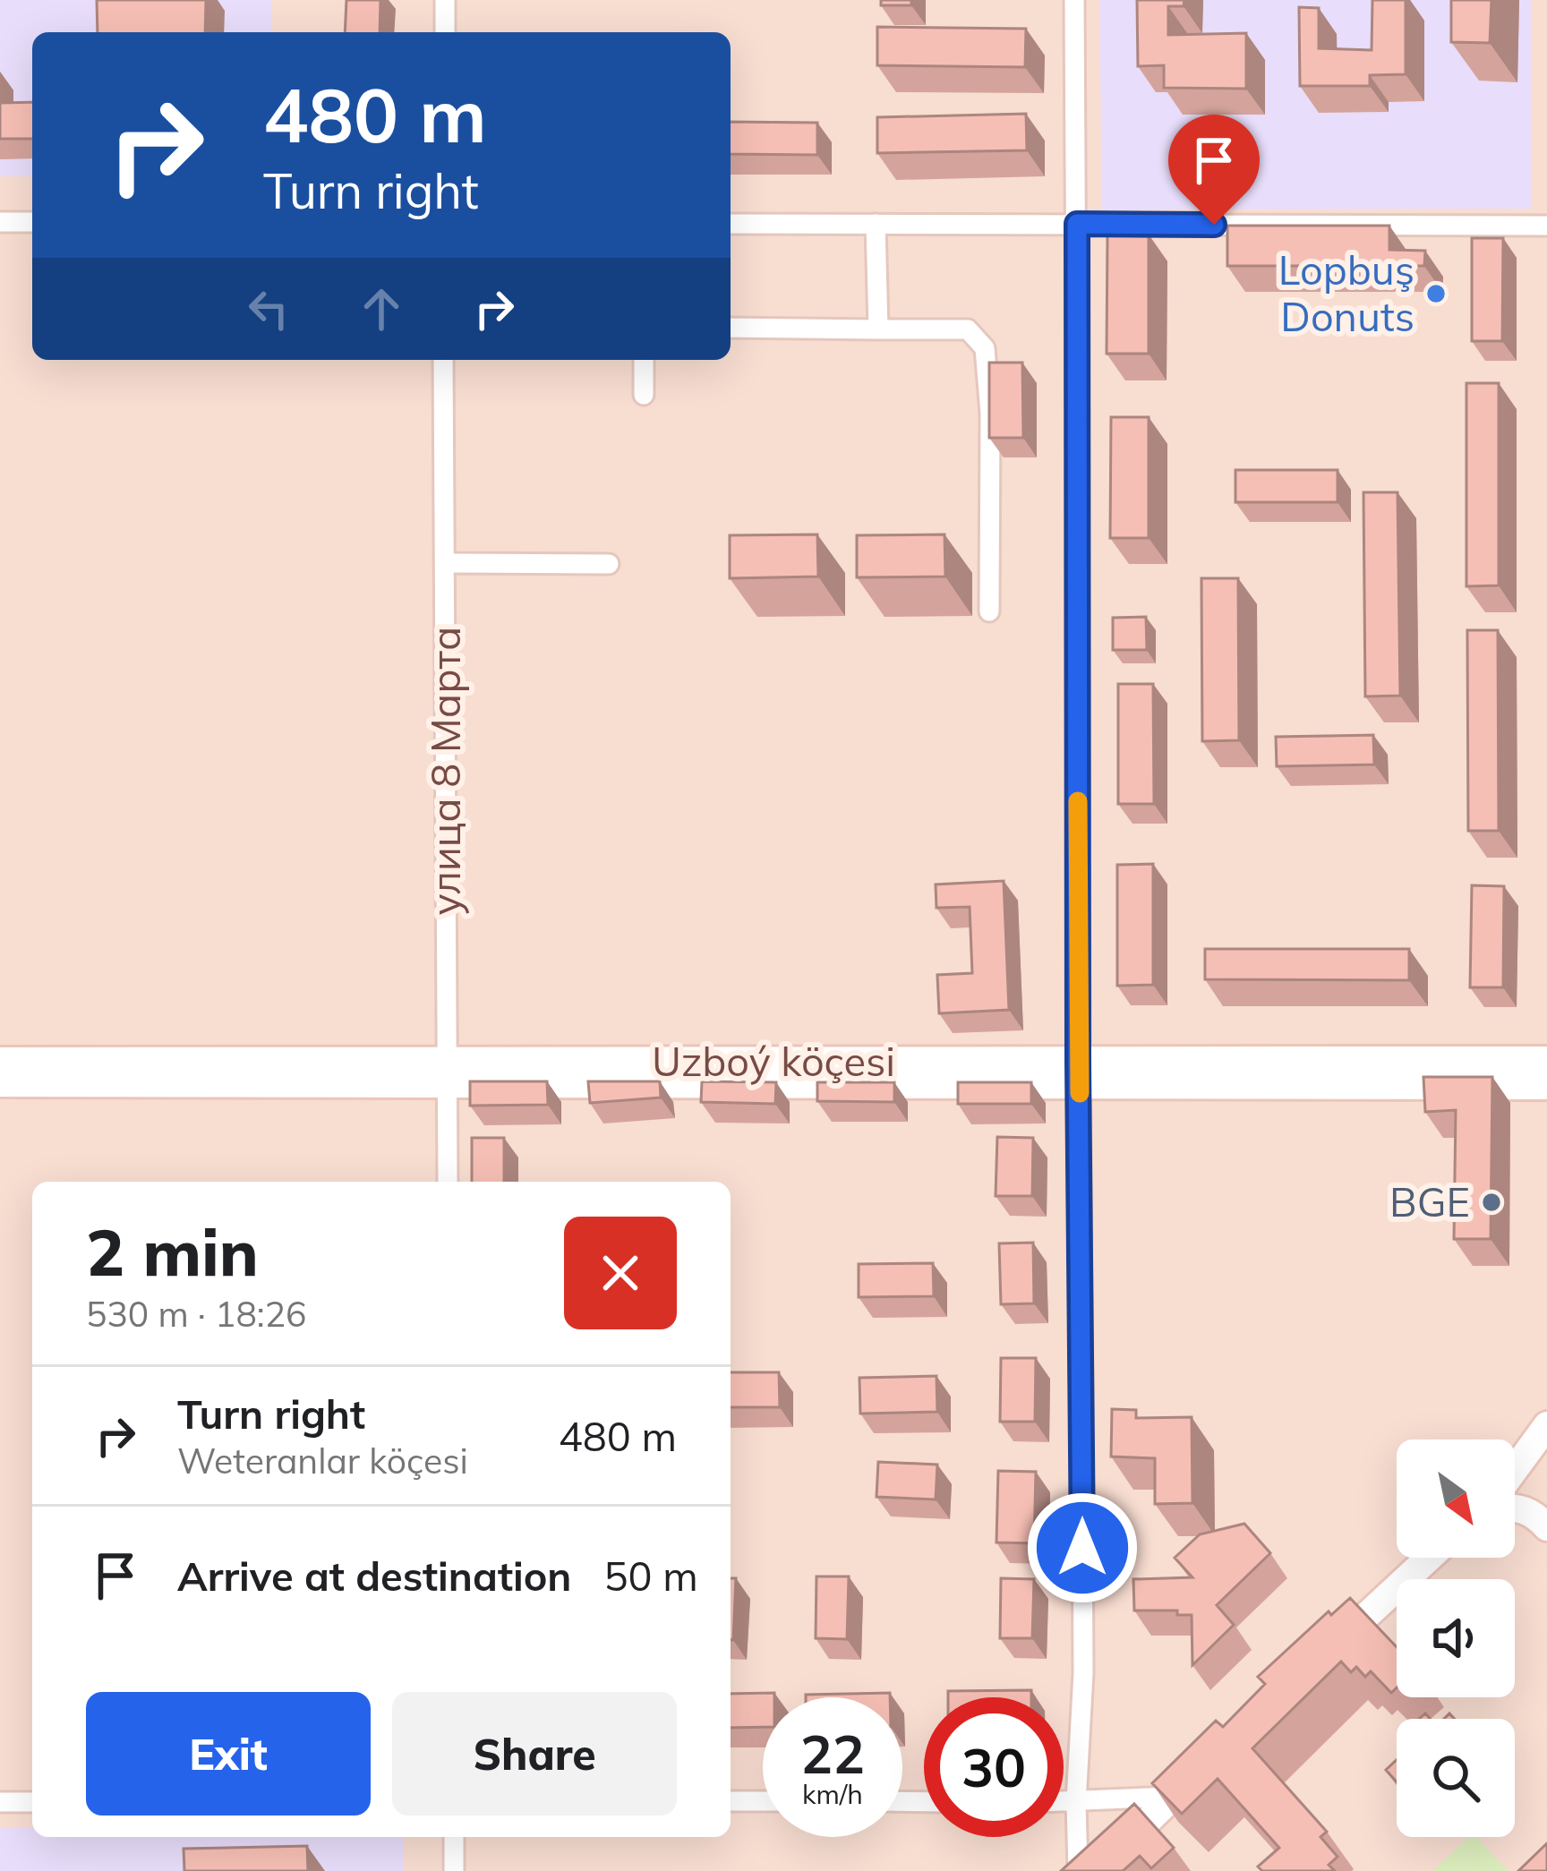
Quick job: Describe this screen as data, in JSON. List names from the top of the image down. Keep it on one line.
{"streets":{"street":["улица 8 Марта","Uzboý köçesi"]},"crossings":[["улица 8 Марта","Uzboý köçesi"]],"places":["Lopbuş Donuts","BGE"],"north":"bottom right","page":{"turn":["480 m","Turn right"],"heading":["2 min","530 m · 18:26"],"list":[{"name":"Turn right","note":"Weteranlar köçesi","value":"480 m"},{"name":"Arrive at destination","value":"50 m"}],"buttons":["Exit","Share"],"speed":"22 km/h","limit":"30"}}
